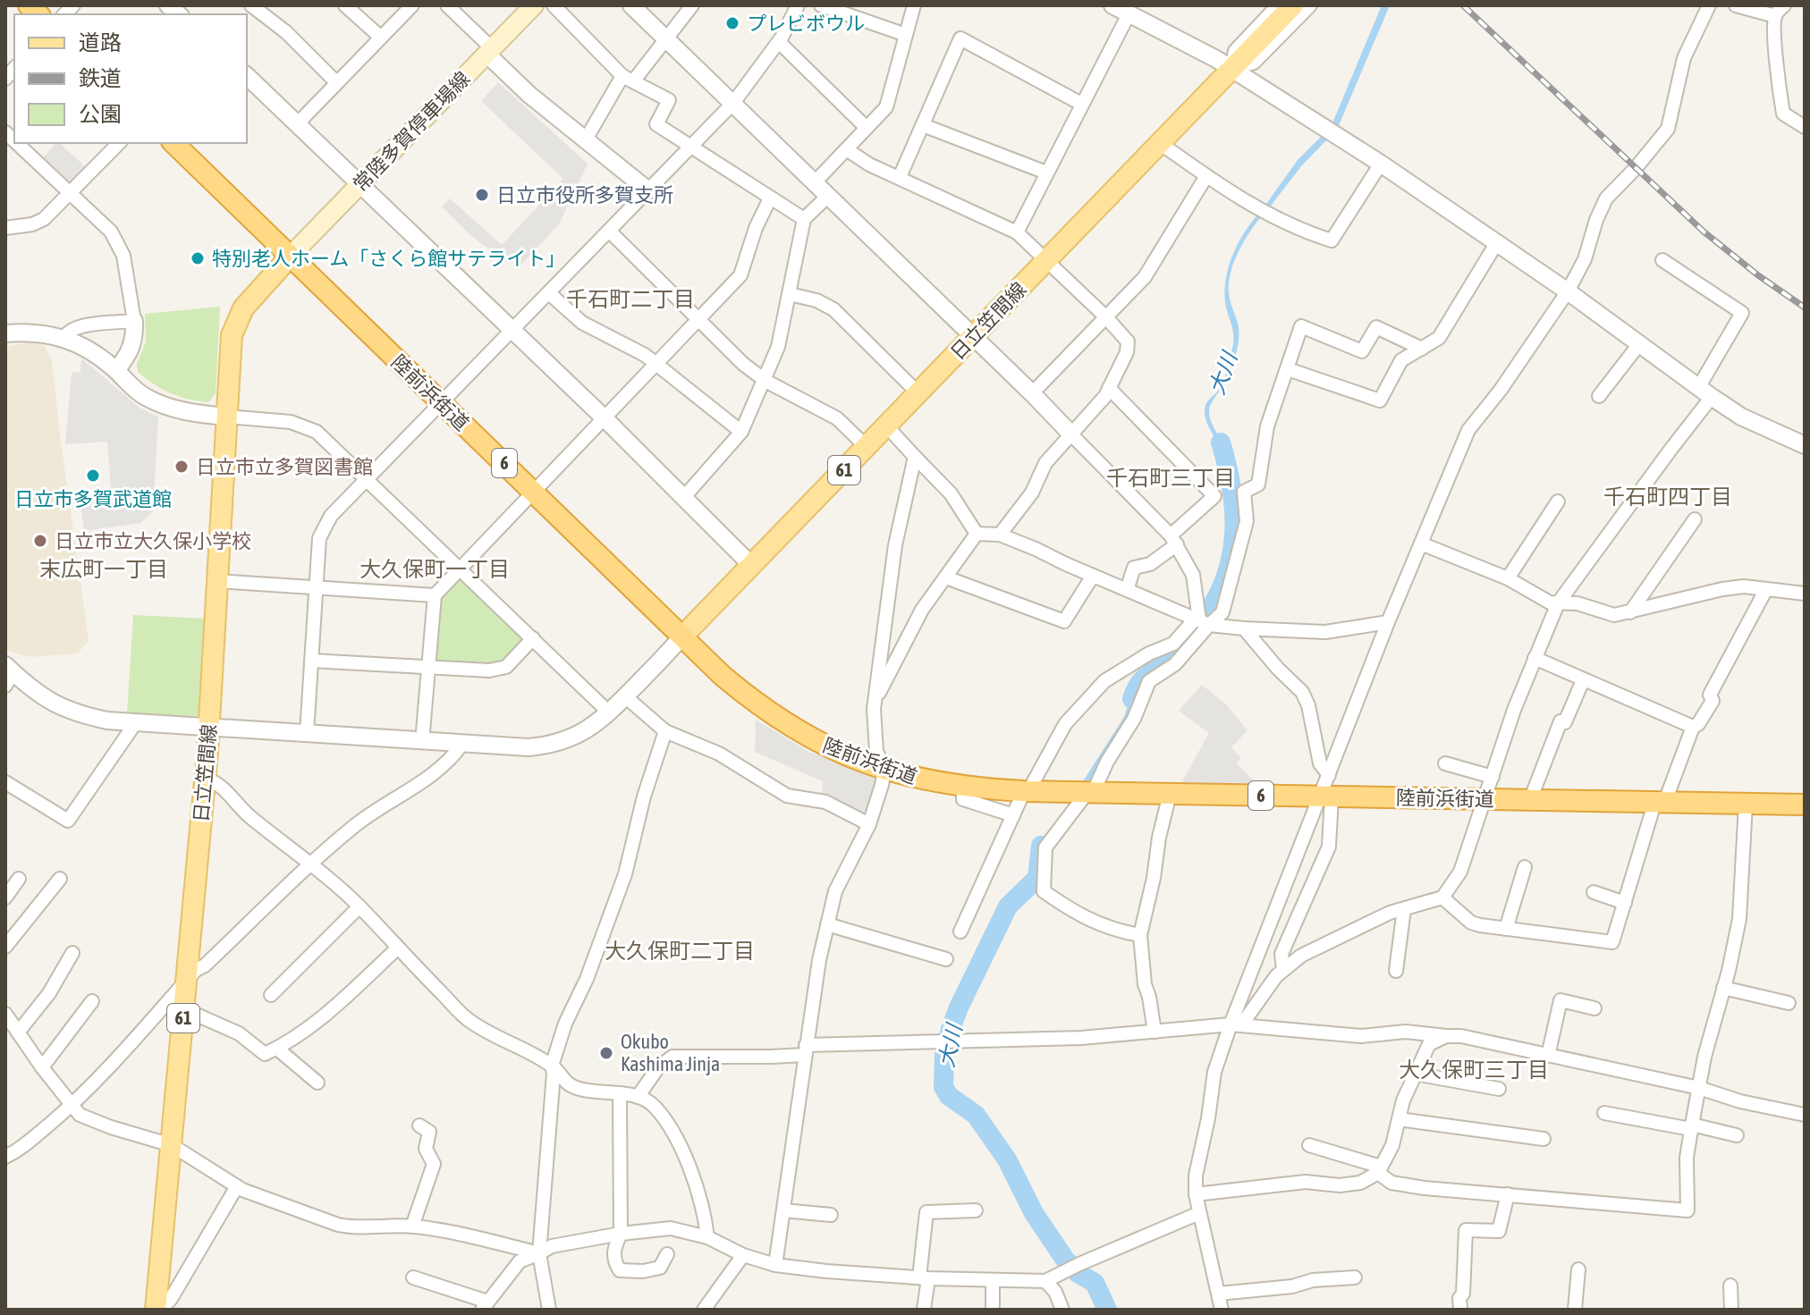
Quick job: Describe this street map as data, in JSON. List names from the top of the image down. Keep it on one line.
{"streets":{"highway":["陸前浜街道","6"],"main road":["常陸多賀停車場線","日立笠間線","61"]},"crossings":[["常陸多賀停車場線","日立笠間線"],["常陸多賀停車場線","陸前浜街道"],["日立笠間線","陸前浜街道"]],"districts":["千石町二丁目","千石町三丁目","千石町四丁目","末広町一丁目","大久保町一丁目","大久保町二丁目","大久保町三丁目"],"water":["大川"],"places":["プレビボウル","日立市役所多賀支所","特別老人ホーム「さくら館サテライト」","日立市立多賀図書館","日立市多賀武道館","日立市立大久保小学校","Okubo Kashima Jinja"],"legend":["道路","鉄道","公園"]}
